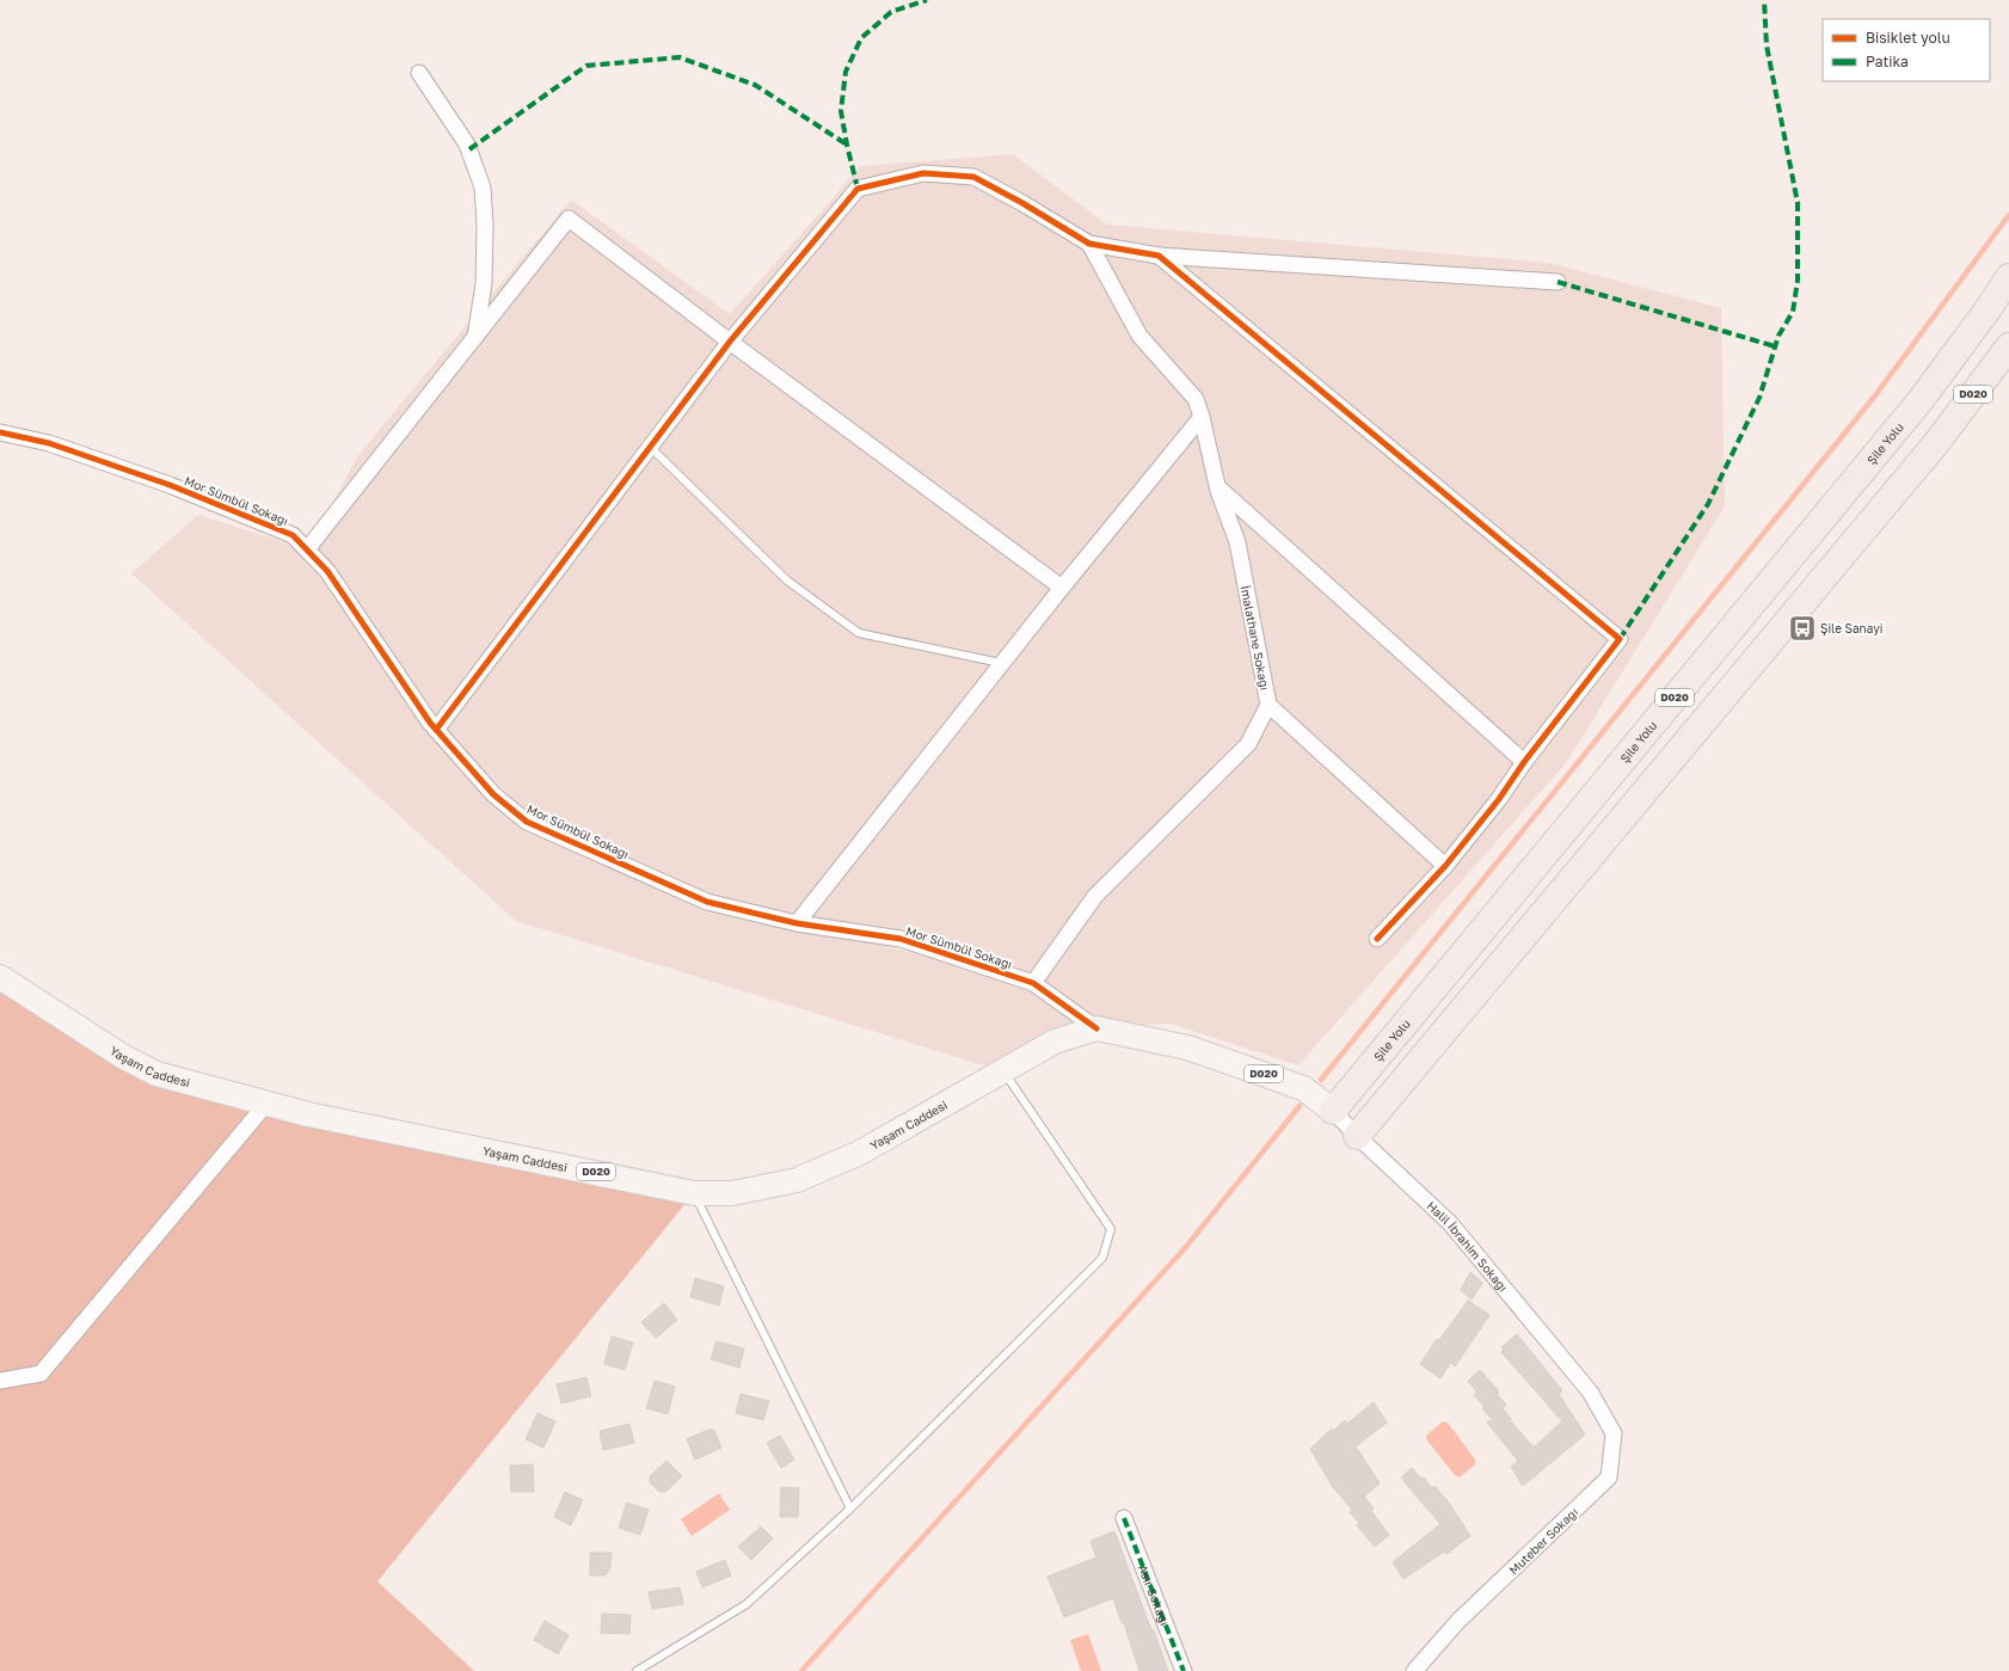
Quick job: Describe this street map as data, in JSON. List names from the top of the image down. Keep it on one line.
{"streets":{"highway":["D020","Şile Yolu"],"main road":["Yaşam Caddesi"],"street":["Mor Sümbül Sokağı","İmalathane Sokağı","Halil İbrahim Sokağı","Muteber Sokağı","Asır Sokağı"]},"crossings":[["D020","Halil İbrahim Sokağı"],["Şile Yolu","Yaşam Caddesi"],["Şile Yolu","Halil İbrahim Sokağı"],["Mor Sümbül Sokağı","İmalathane Sokağı"],["Mor Sümbül Sokağı","Yaşam Caddesi"],["Yaşam Caddesi","Halil İbrahim Sokağı"],["Halil İbrahim Sokağı","Muteber Sokağı"]],"places":{"bus stop":["Şile Sanayi"]},"legend":["Bisiklet yolu","Patika"]}
